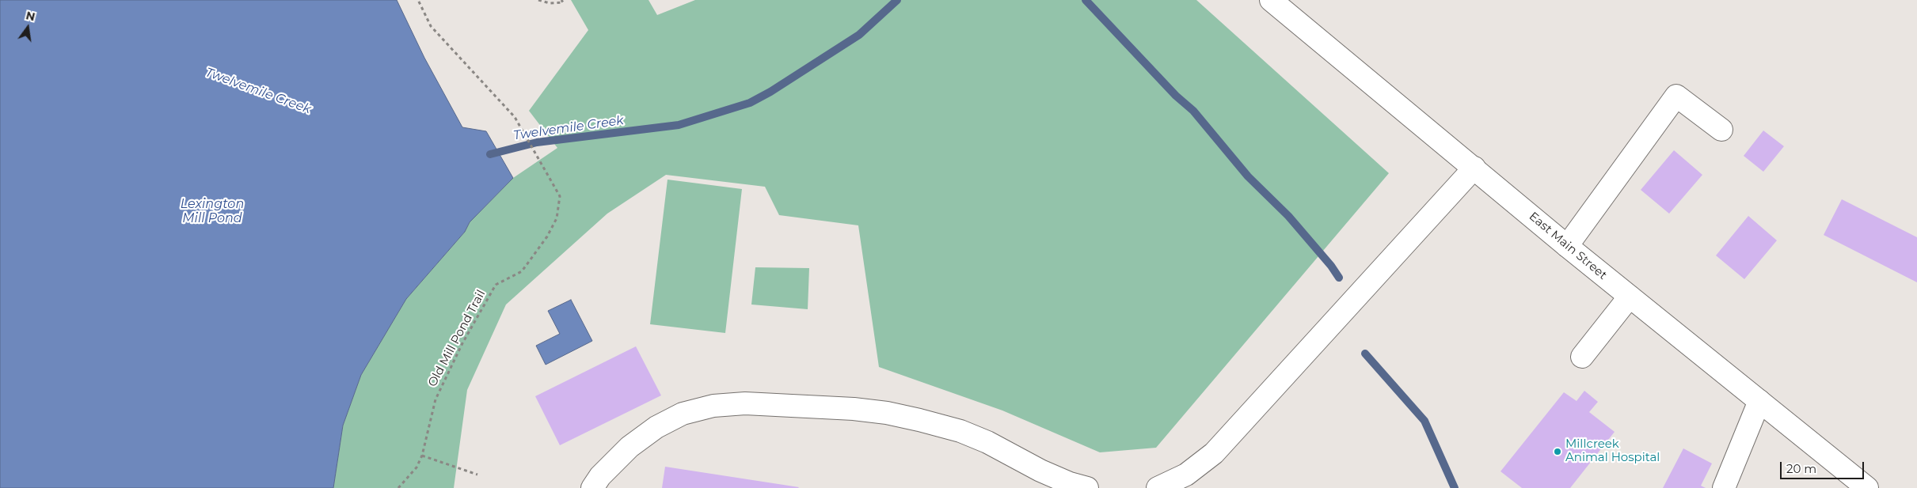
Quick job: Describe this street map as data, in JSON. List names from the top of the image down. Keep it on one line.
{"streets":{"street":["East Main Street"],"path":["Old Mill Pond Trail"]},"water":["Twelvemile Creek","Lexington Mill Pond"],"places":["Millcreek Animal Hospital"],"scale_bar":"20 m","north":"top"}
